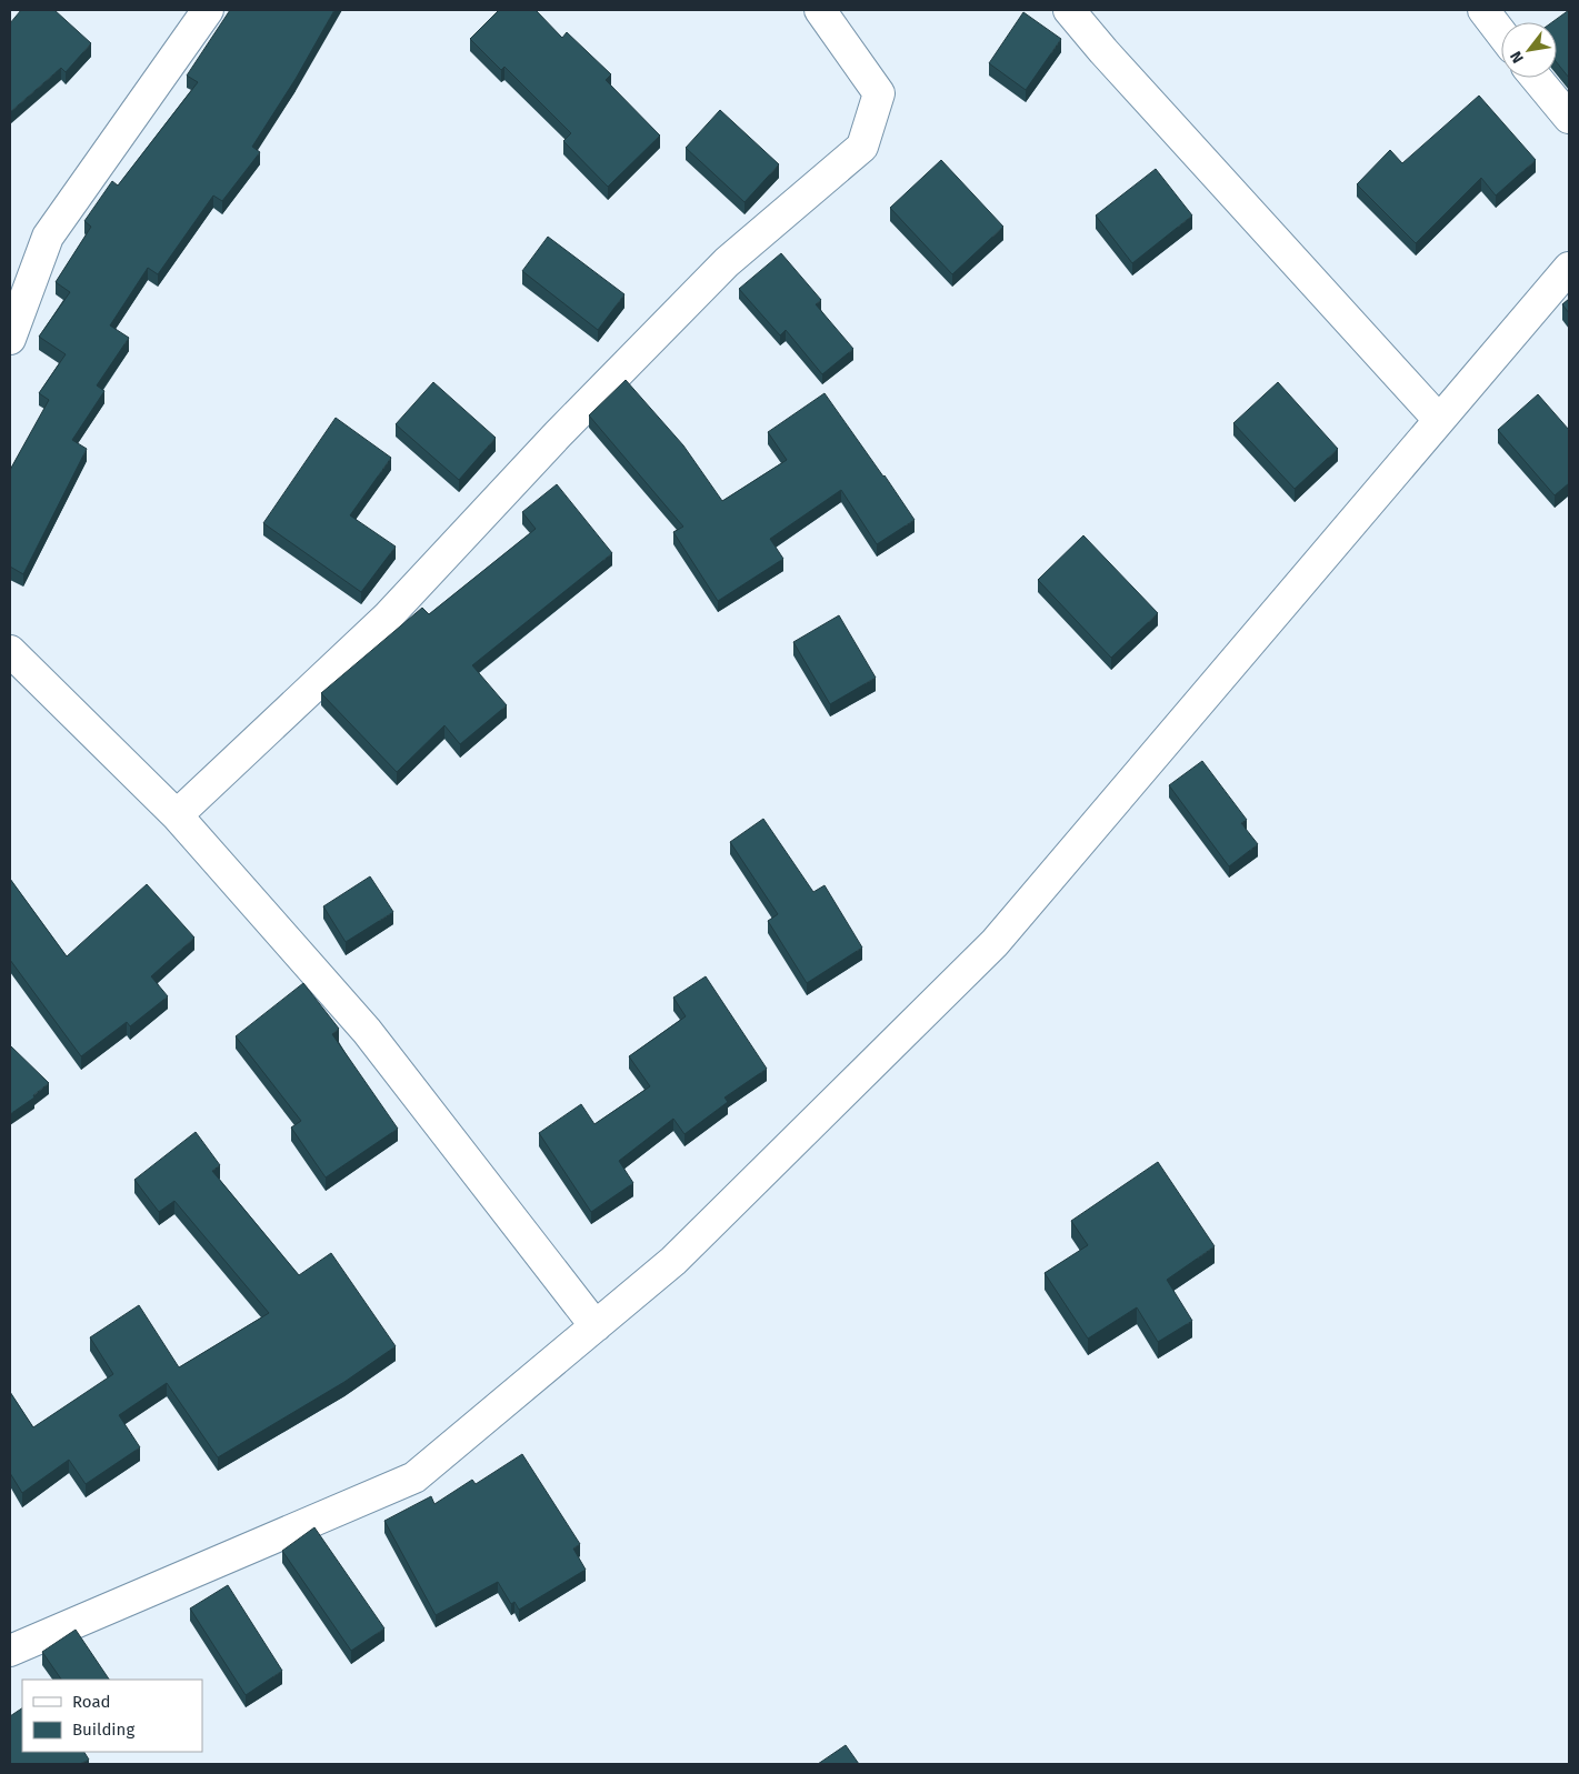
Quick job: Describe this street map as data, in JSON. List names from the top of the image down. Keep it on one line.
{"legend":["Road","Building"],"north":"bottom left"}
